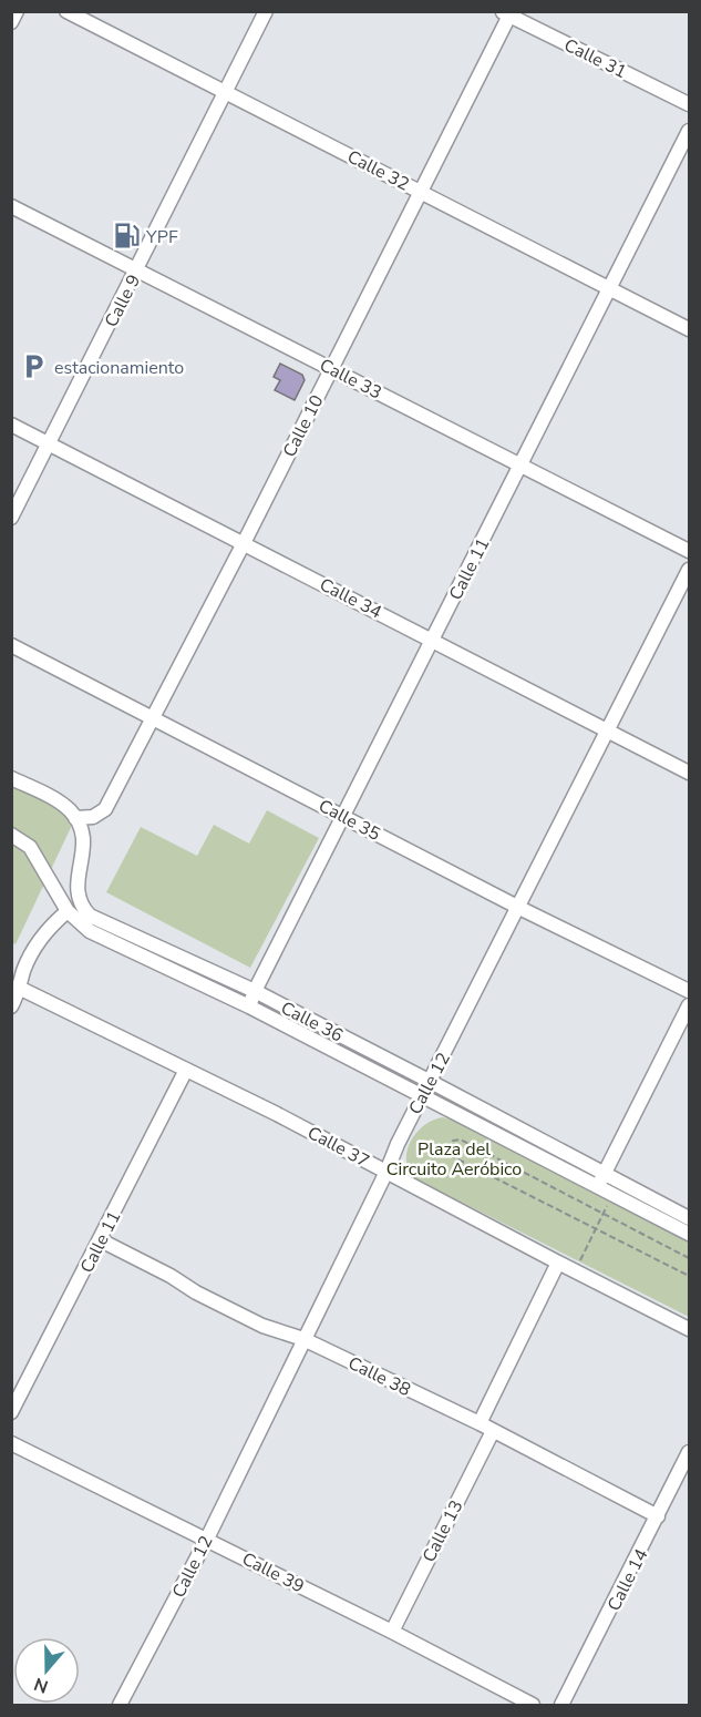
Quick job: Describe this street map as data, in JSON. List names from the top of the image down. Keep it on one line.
{"streets":{"street":["Calle 31","Calle 32","Calle 9","Calle 33","Calle 10","Calle 11","Calle 34","Calle 35","Calle 36","Calle 12","Calle 37","Calle 38","Calle 13","Calle 39","Calle 14"]},"crossings":[["Calle 31","Calle 10"],["Calle 32","Calle 9"],["Calle 32","Calle 10"],["Calle 32","Calle 11"],["Calle 9","Calle 33"],["Calle 9","Calle 34"],["Calle 33","Calle 10"],["Calle 33","Calle 11"],["Calle 10","Calle 34"],["Calle 10","Calle 35"],["Calle 10","Calle 36"],["Calle 11","Calle 34"],["Calle 11","Calle 35"],["Calle 11","Calle 36"],["Calle 11","Calle 37"],["Calle 11","Calle 38"],["Calle 34","Calle 12"],["Calle 35","Calle 12"],["Calle 36","Calle 12"],["Calle 12","Calle 37"],["Calle 12","Calle 38"],["Calle 12","Calle 39"],["Calle 38","Calle 13"],["Calle 38","Calle 14"],["Calle 13","Calle 39"]],"parks":["Plaza del Circuito Aeróbico"],"places":{"fuel station":["YPF"],"parking":["estacionamiento"]},"north":"bottom"}
